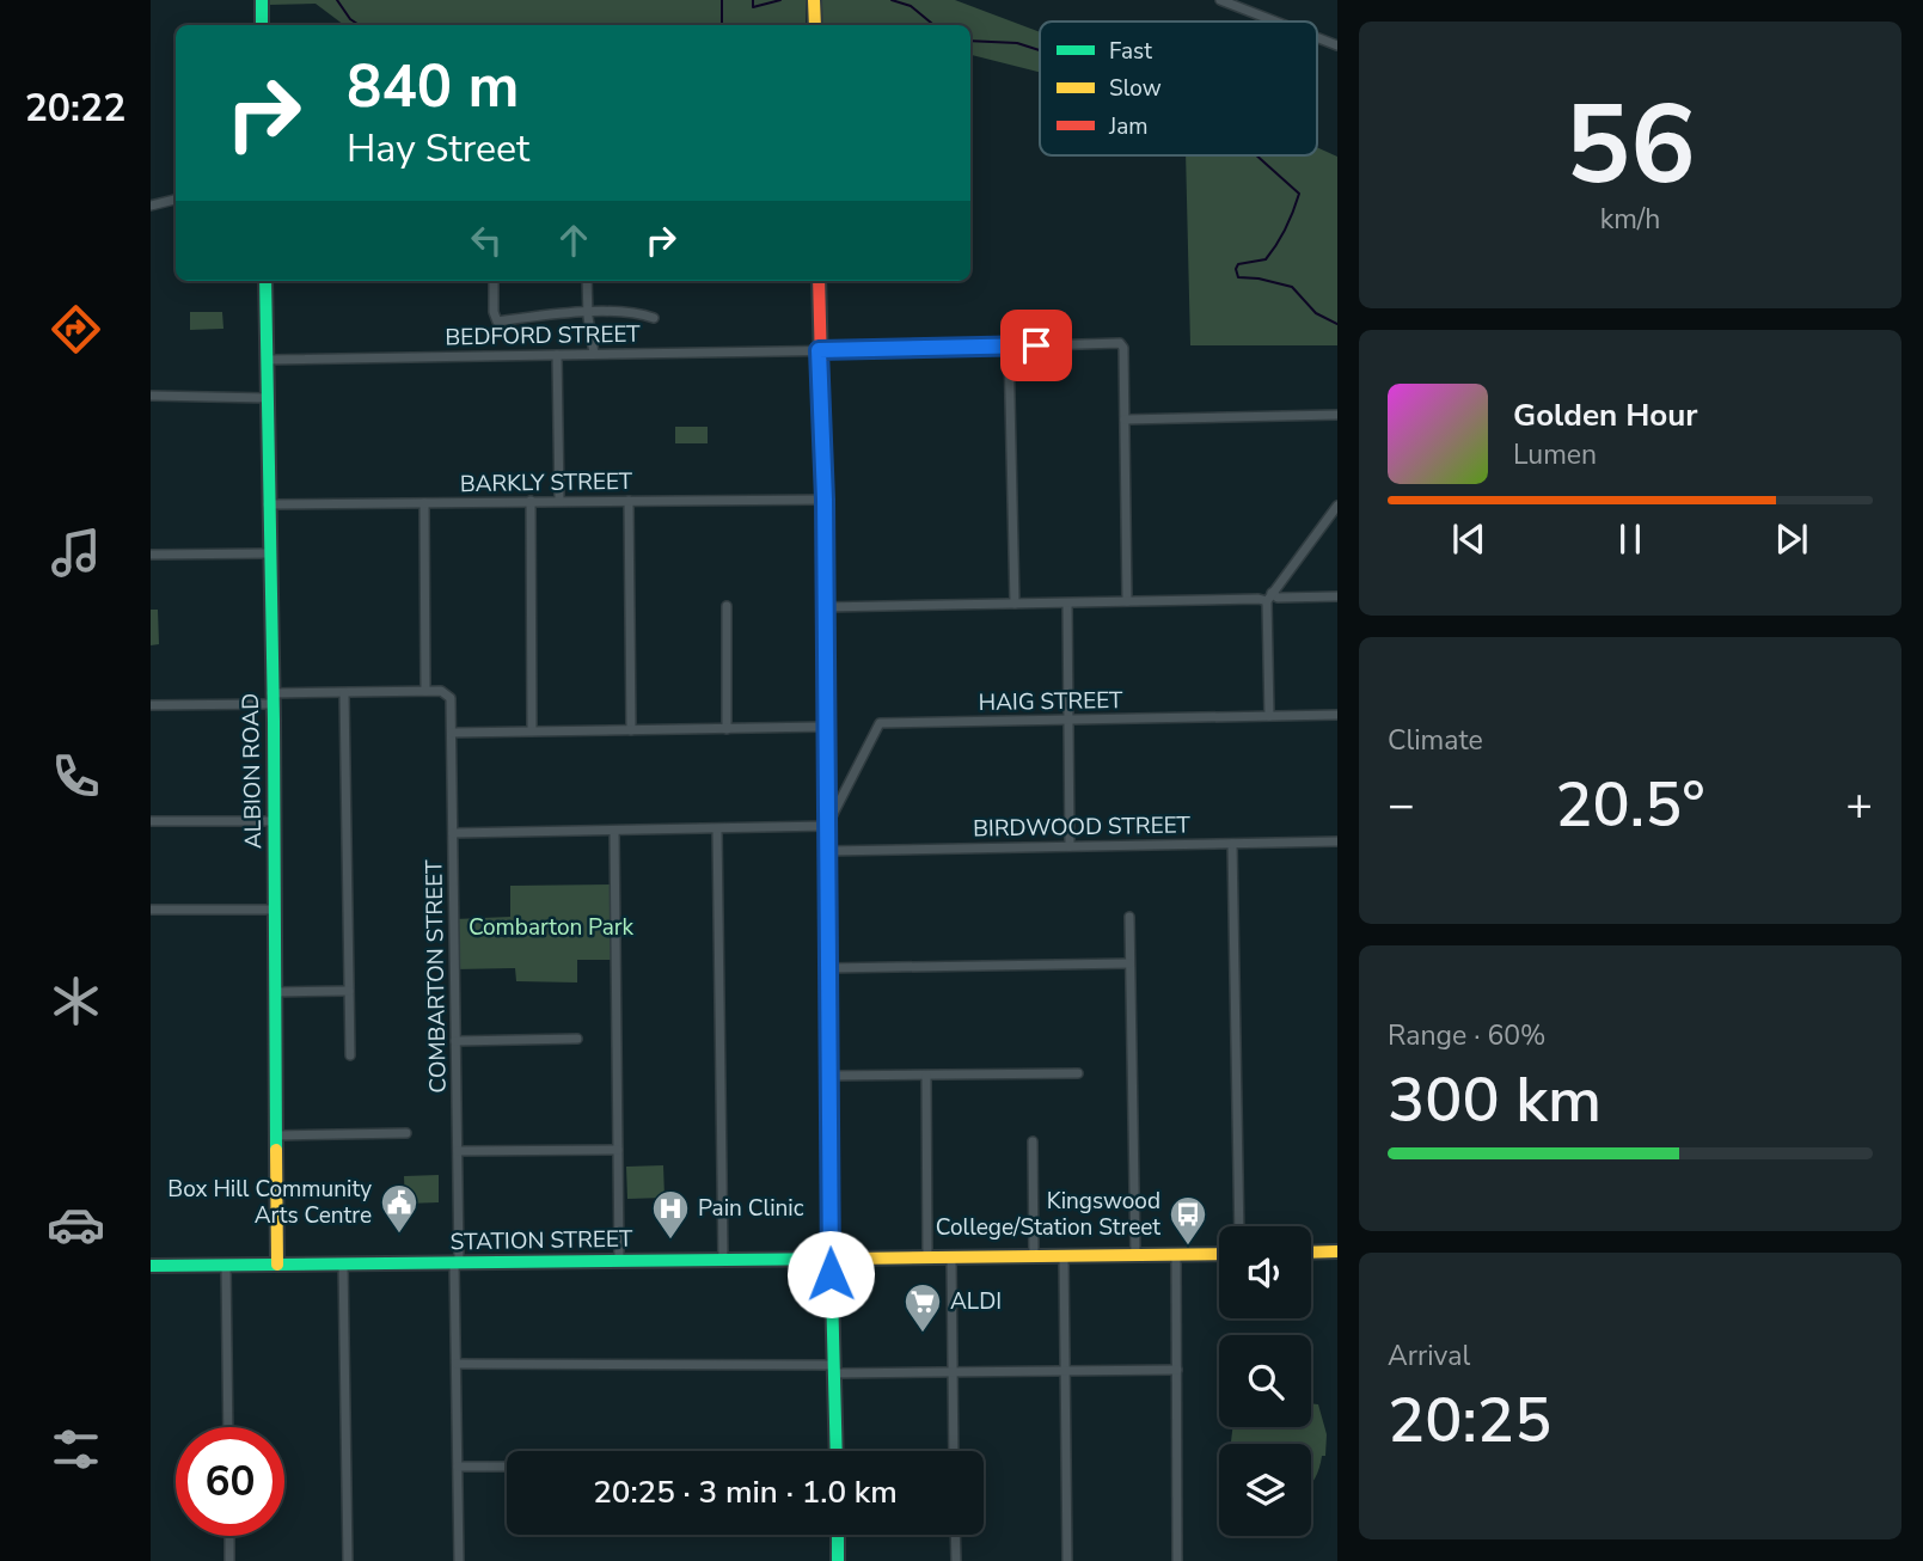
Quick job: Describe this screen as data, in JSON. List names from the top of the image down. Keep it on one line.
{"streets":{"main road":["ALBION ROAD","STATION STREET"],"street":["BEDFORD STREET","BARKLY STREET","HAIG STREET","BIRDWOOD STREET","COMBARTON STREET"]},"crossings":[["BEDFORD STREET","ALBION ROAD"],["BARKLY STREET","ALBION ROAD"],["ALBION ROAD","STATION STREET"],["COMBARTON STREET","STATION STREET"]],"parks":["Combarton Park"],"places":{"public building":["Box Hill Community Arts Centre"],"hospital":["Pain Clinic"],"bus stop":["Kingswood College/Station Street"],"supermarket":["ALDI"]},"legend":["Fast","Slow","Jam"],"page":{"tabs":"20:22","tile":[["56","km/h"],"Climate",["Range · 60%","300 km"],["Arrival","20:25"]],"turn":["840 m","Hay Street"],"song":["Golden Hour","Lumen"],"heat":["−","20.5°","+"],"limit":"60","trip":"20:25 · 3 min · 1.0 km"}}
